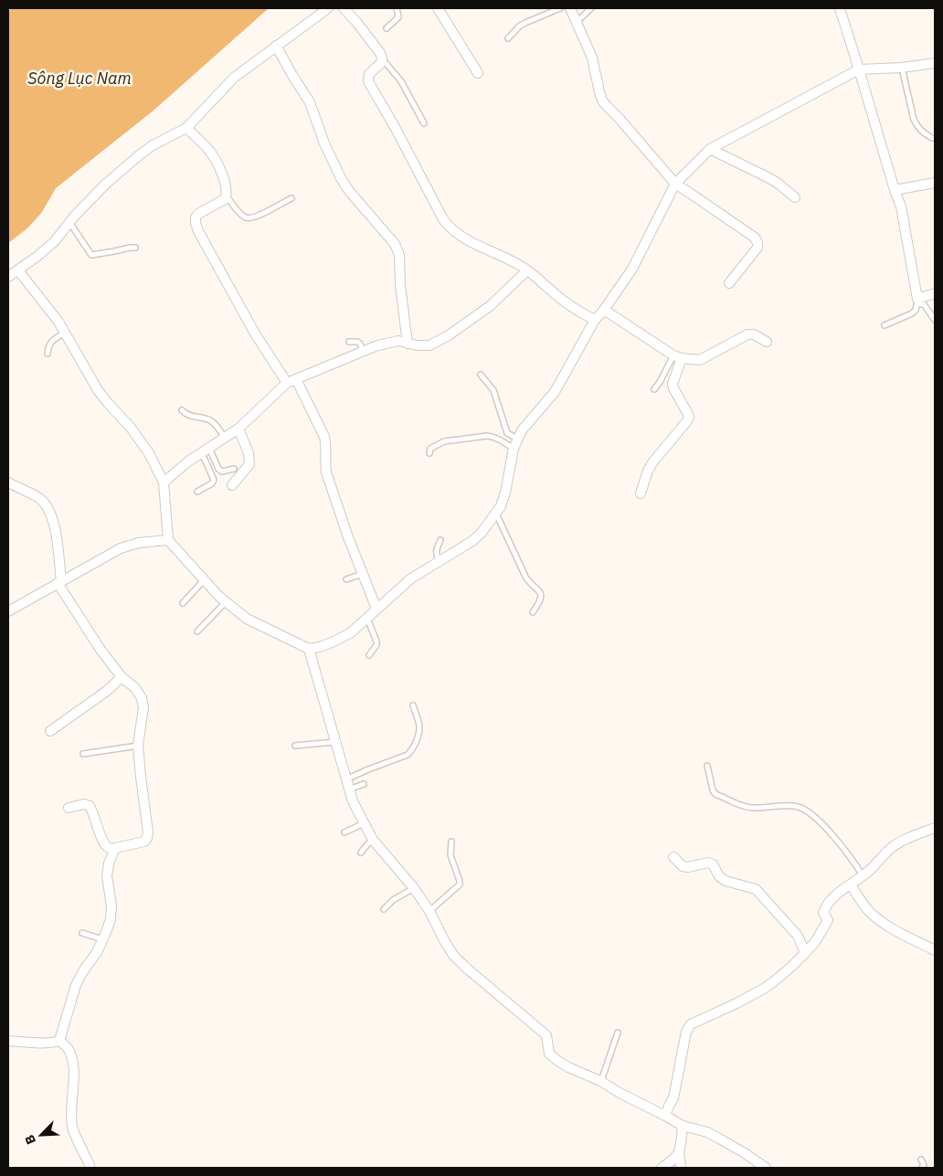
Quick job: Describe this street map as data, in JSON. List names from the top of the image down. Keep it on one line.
{"water":["Sông Lục Nam"],"north":"bottom left"}
